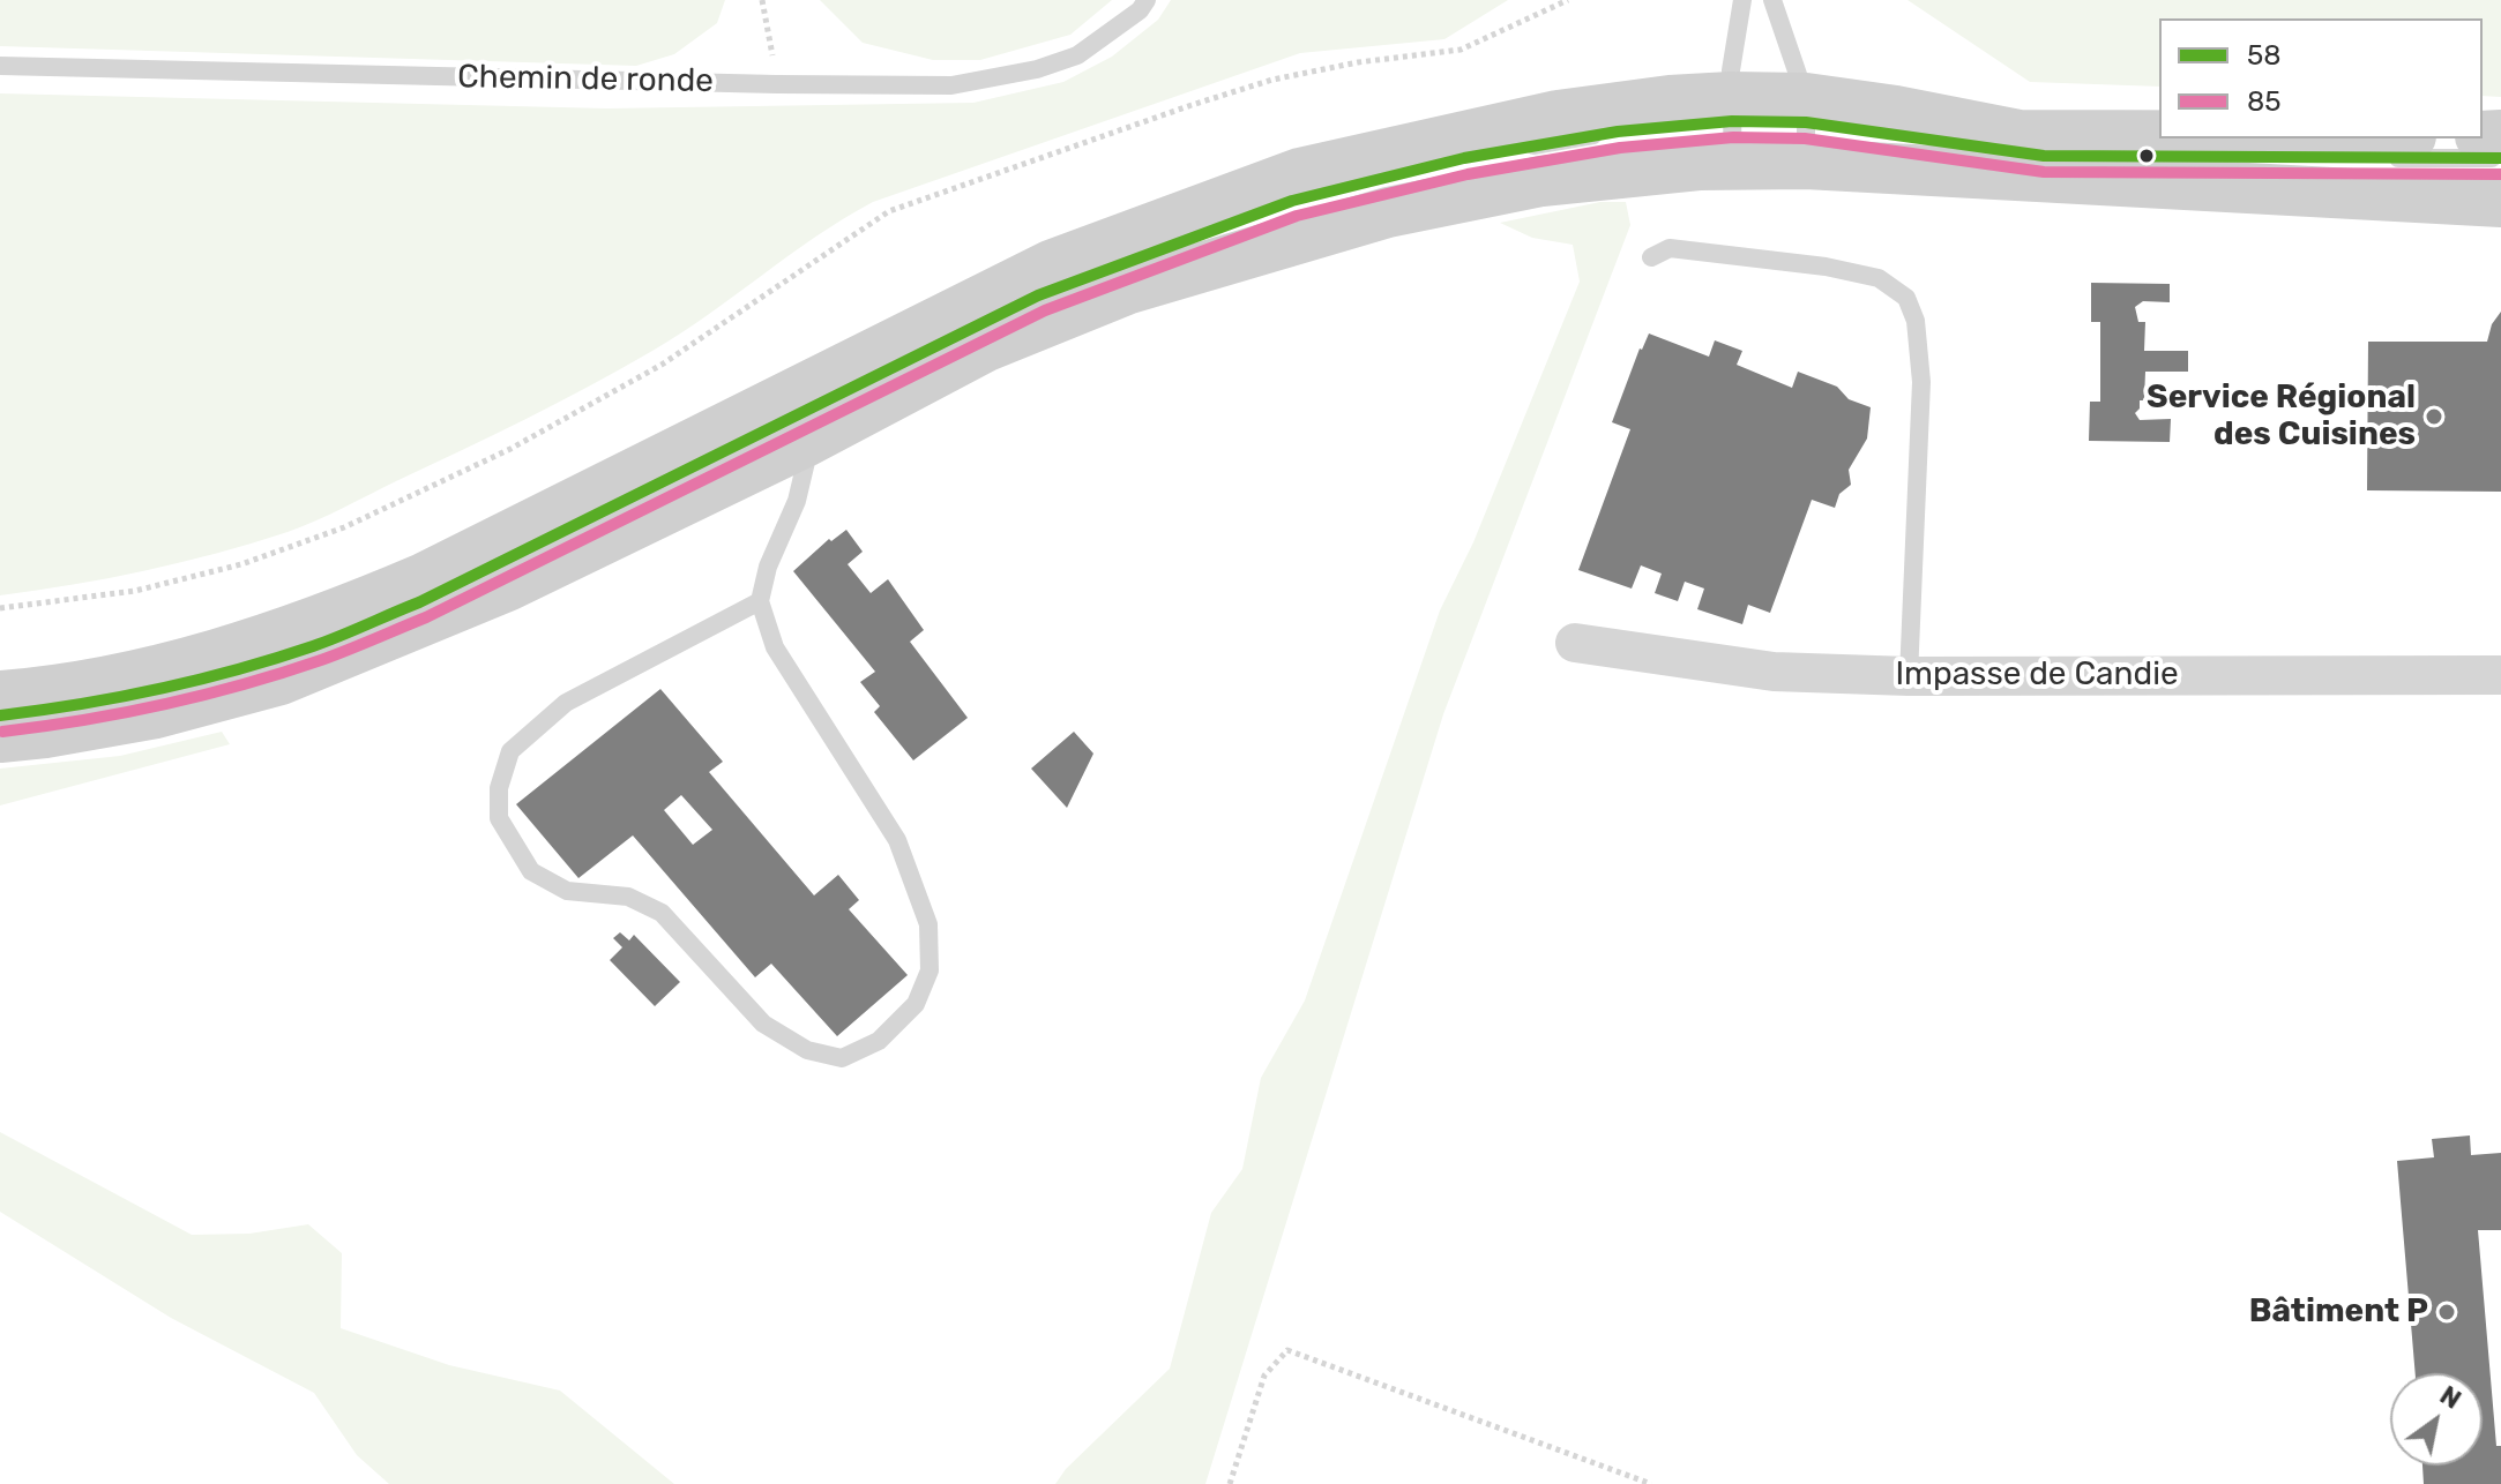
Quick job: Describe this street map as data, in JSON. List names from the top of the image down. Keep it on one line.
{"streets":{"street":["Impasse de Candie"],"lane":["Chemin de ronde"]},"places":["Service Régional des Cuisines","Bâtiment P"],"lines":["transit line 58","transit line 85"],"legend":["58","85"],"north":"top right"}
